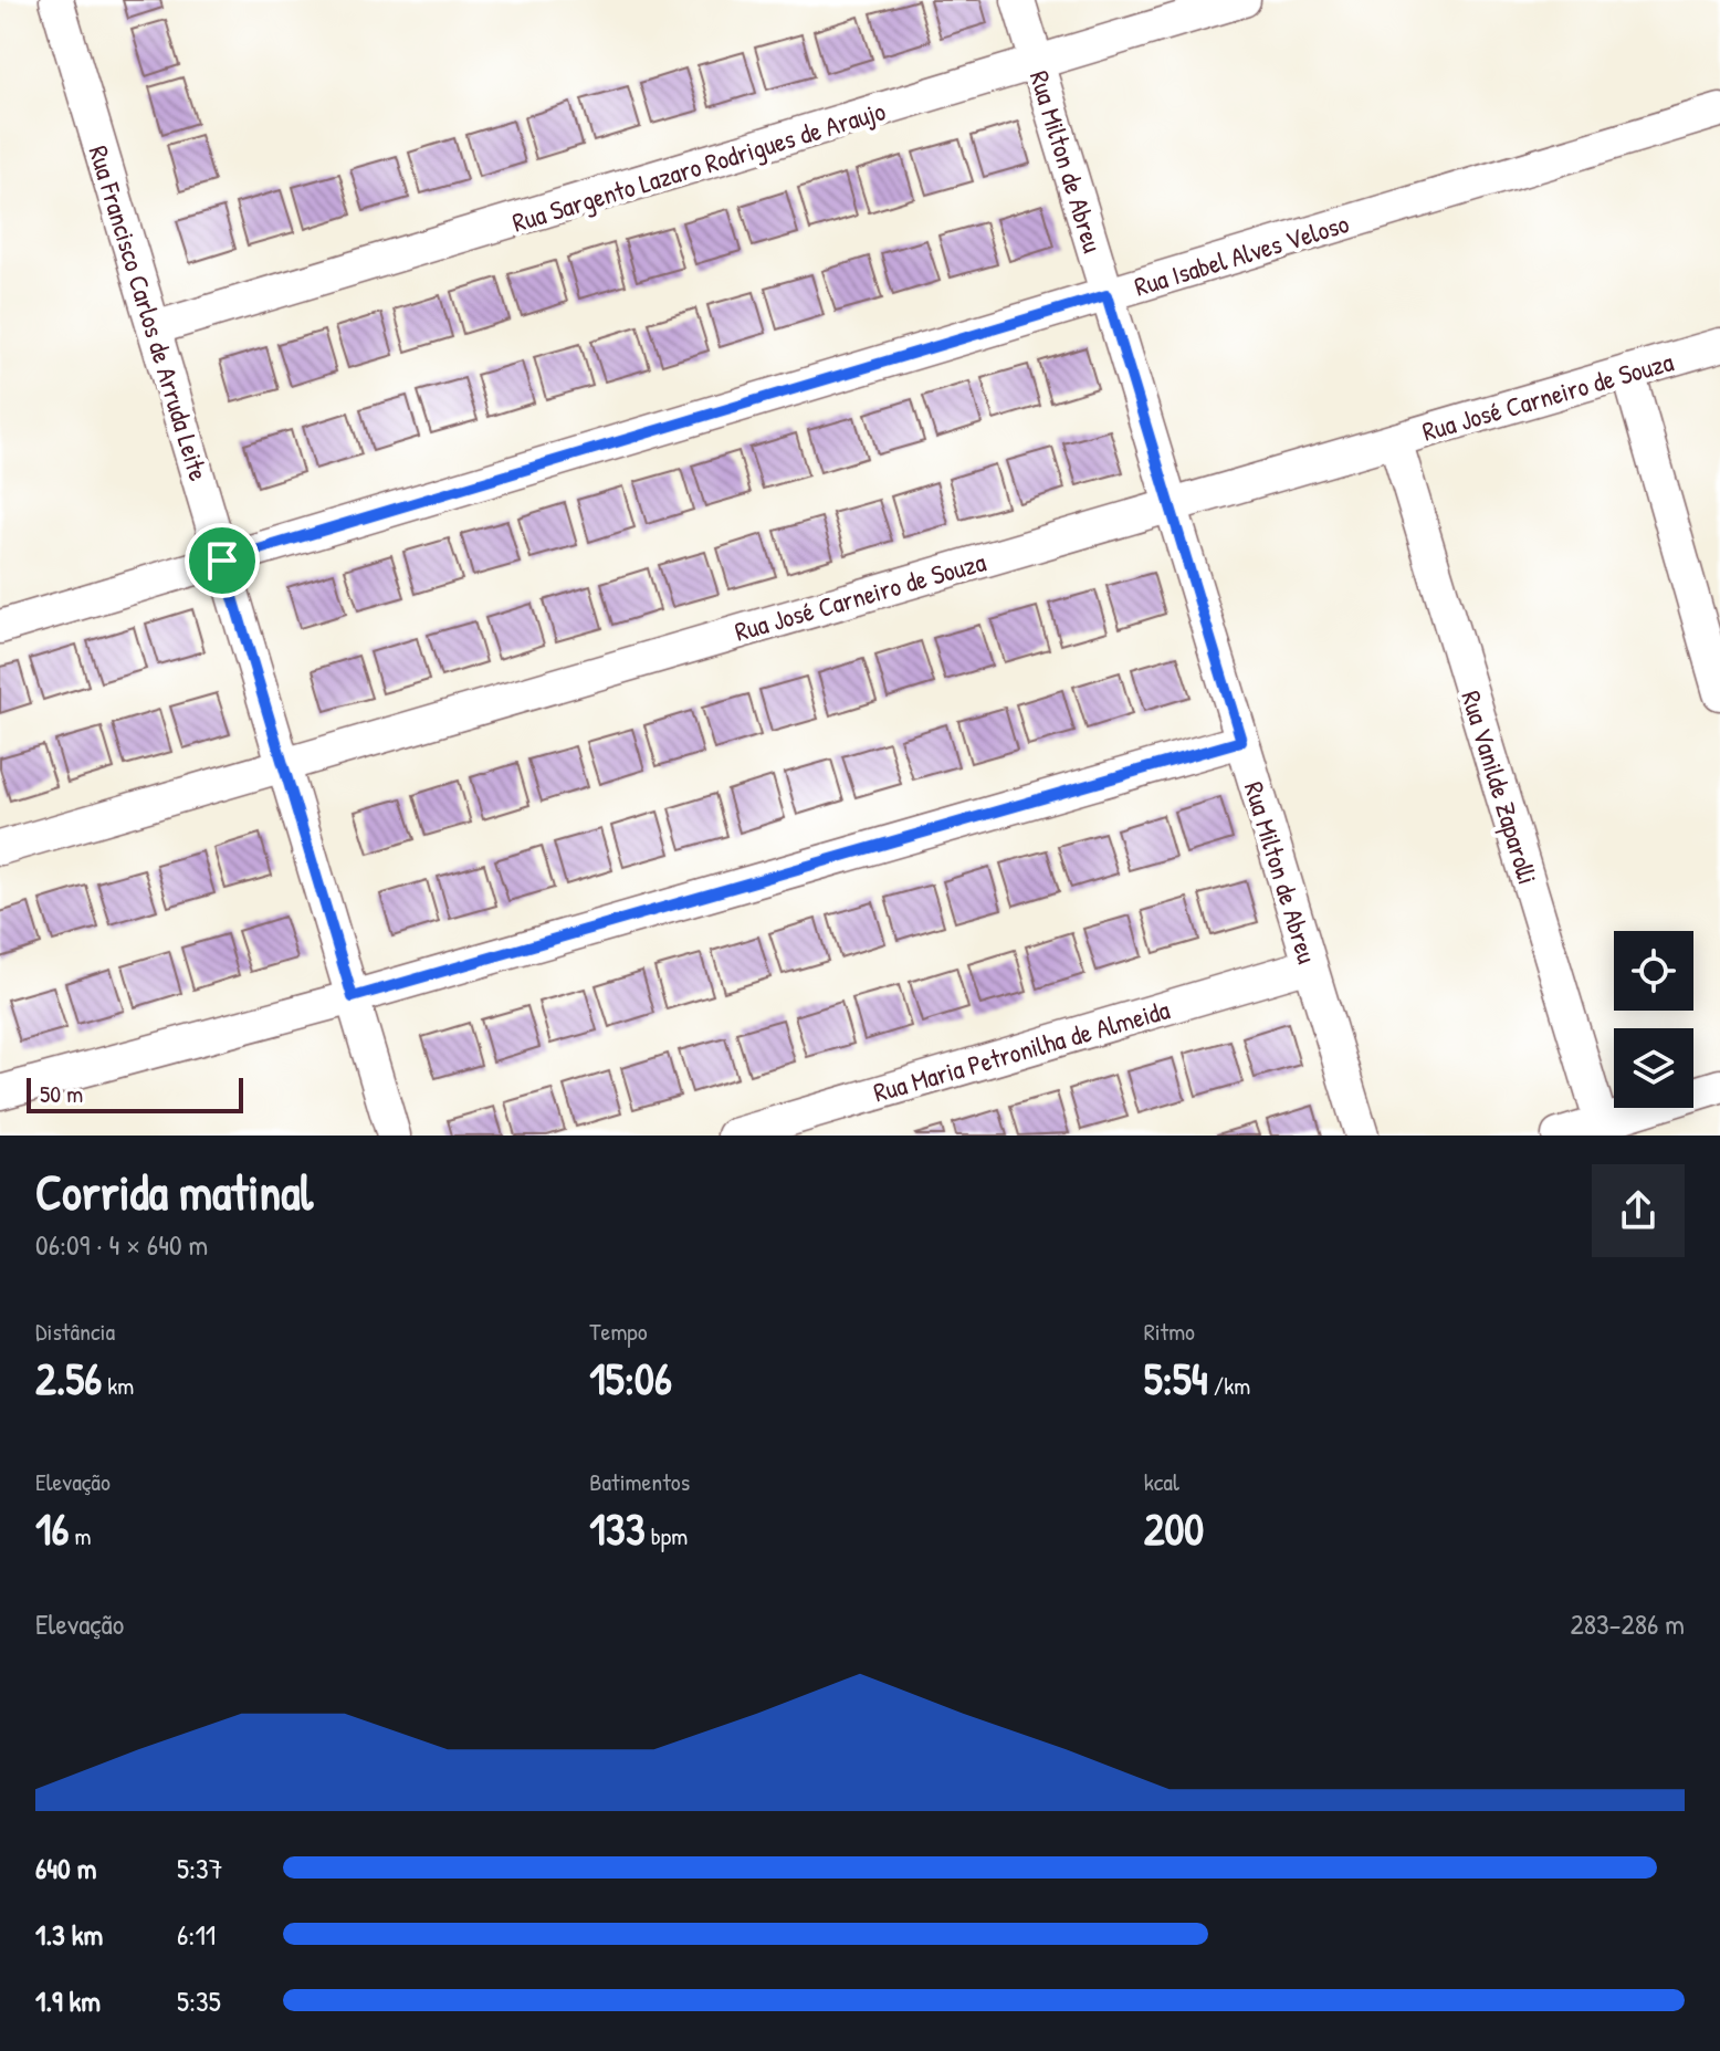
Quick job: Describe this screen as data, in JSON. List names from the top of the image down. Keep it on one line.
{"streets":{"street":["Rua Milton de Abreu","Rua Sargento Lazaro Rodrigues de Araujo","Rua Isabel Alves Veloso","Rua Francisco Carlos de Arruda Leite","Rua José Carneiro de Souza","Rua Vanilde Zaparolli","Rua Maria Petronilha de Almeida"]},"crossings":[["Rua Milton de Abreu","Rua Sargento Lazaro Rodrigues de Araujo"],["Rua Milton de Abreu","Rua Isabel Alves Veloso"],["Rua Milton de Abreu","Rua José Carneiro de Souza"],["Rua Milton de Abreu","Rua Maria Petronilha de Almeida"],["Rua Sargento Lazaro Rodrigues de Araujo","Rua Francisco Carlos de Arruda Leite"],["Rua Isabel Alves Veloso","Rua Francisco Carlos de Arruda Leite"],["Rua Francisco Carlos de Arruda Leite","Rua José Carneiro de Souza"],["Rua José Carneiro de Souza","Rua Vanilde Zaparolli"]],"scale_bar":"50 m","page":{"scale":"50 m","heading":["Corrida matinal","06:09 · 4 × 640 m"],"stats":[["Distância","2.56 km"],["Tempo","15:06"],["Ritmo","5:54 /km"],["Elevação","16 m"],["Batimentos","133 bpm"],["kcal","200"]],"chart":["Elevação","283–286 m"],"list":[{"name":"640 m","note":"5:37"},{"name":"1.3 km","note":"6:11"},{"name":"1.9 km","note":"5:35"}]}}
